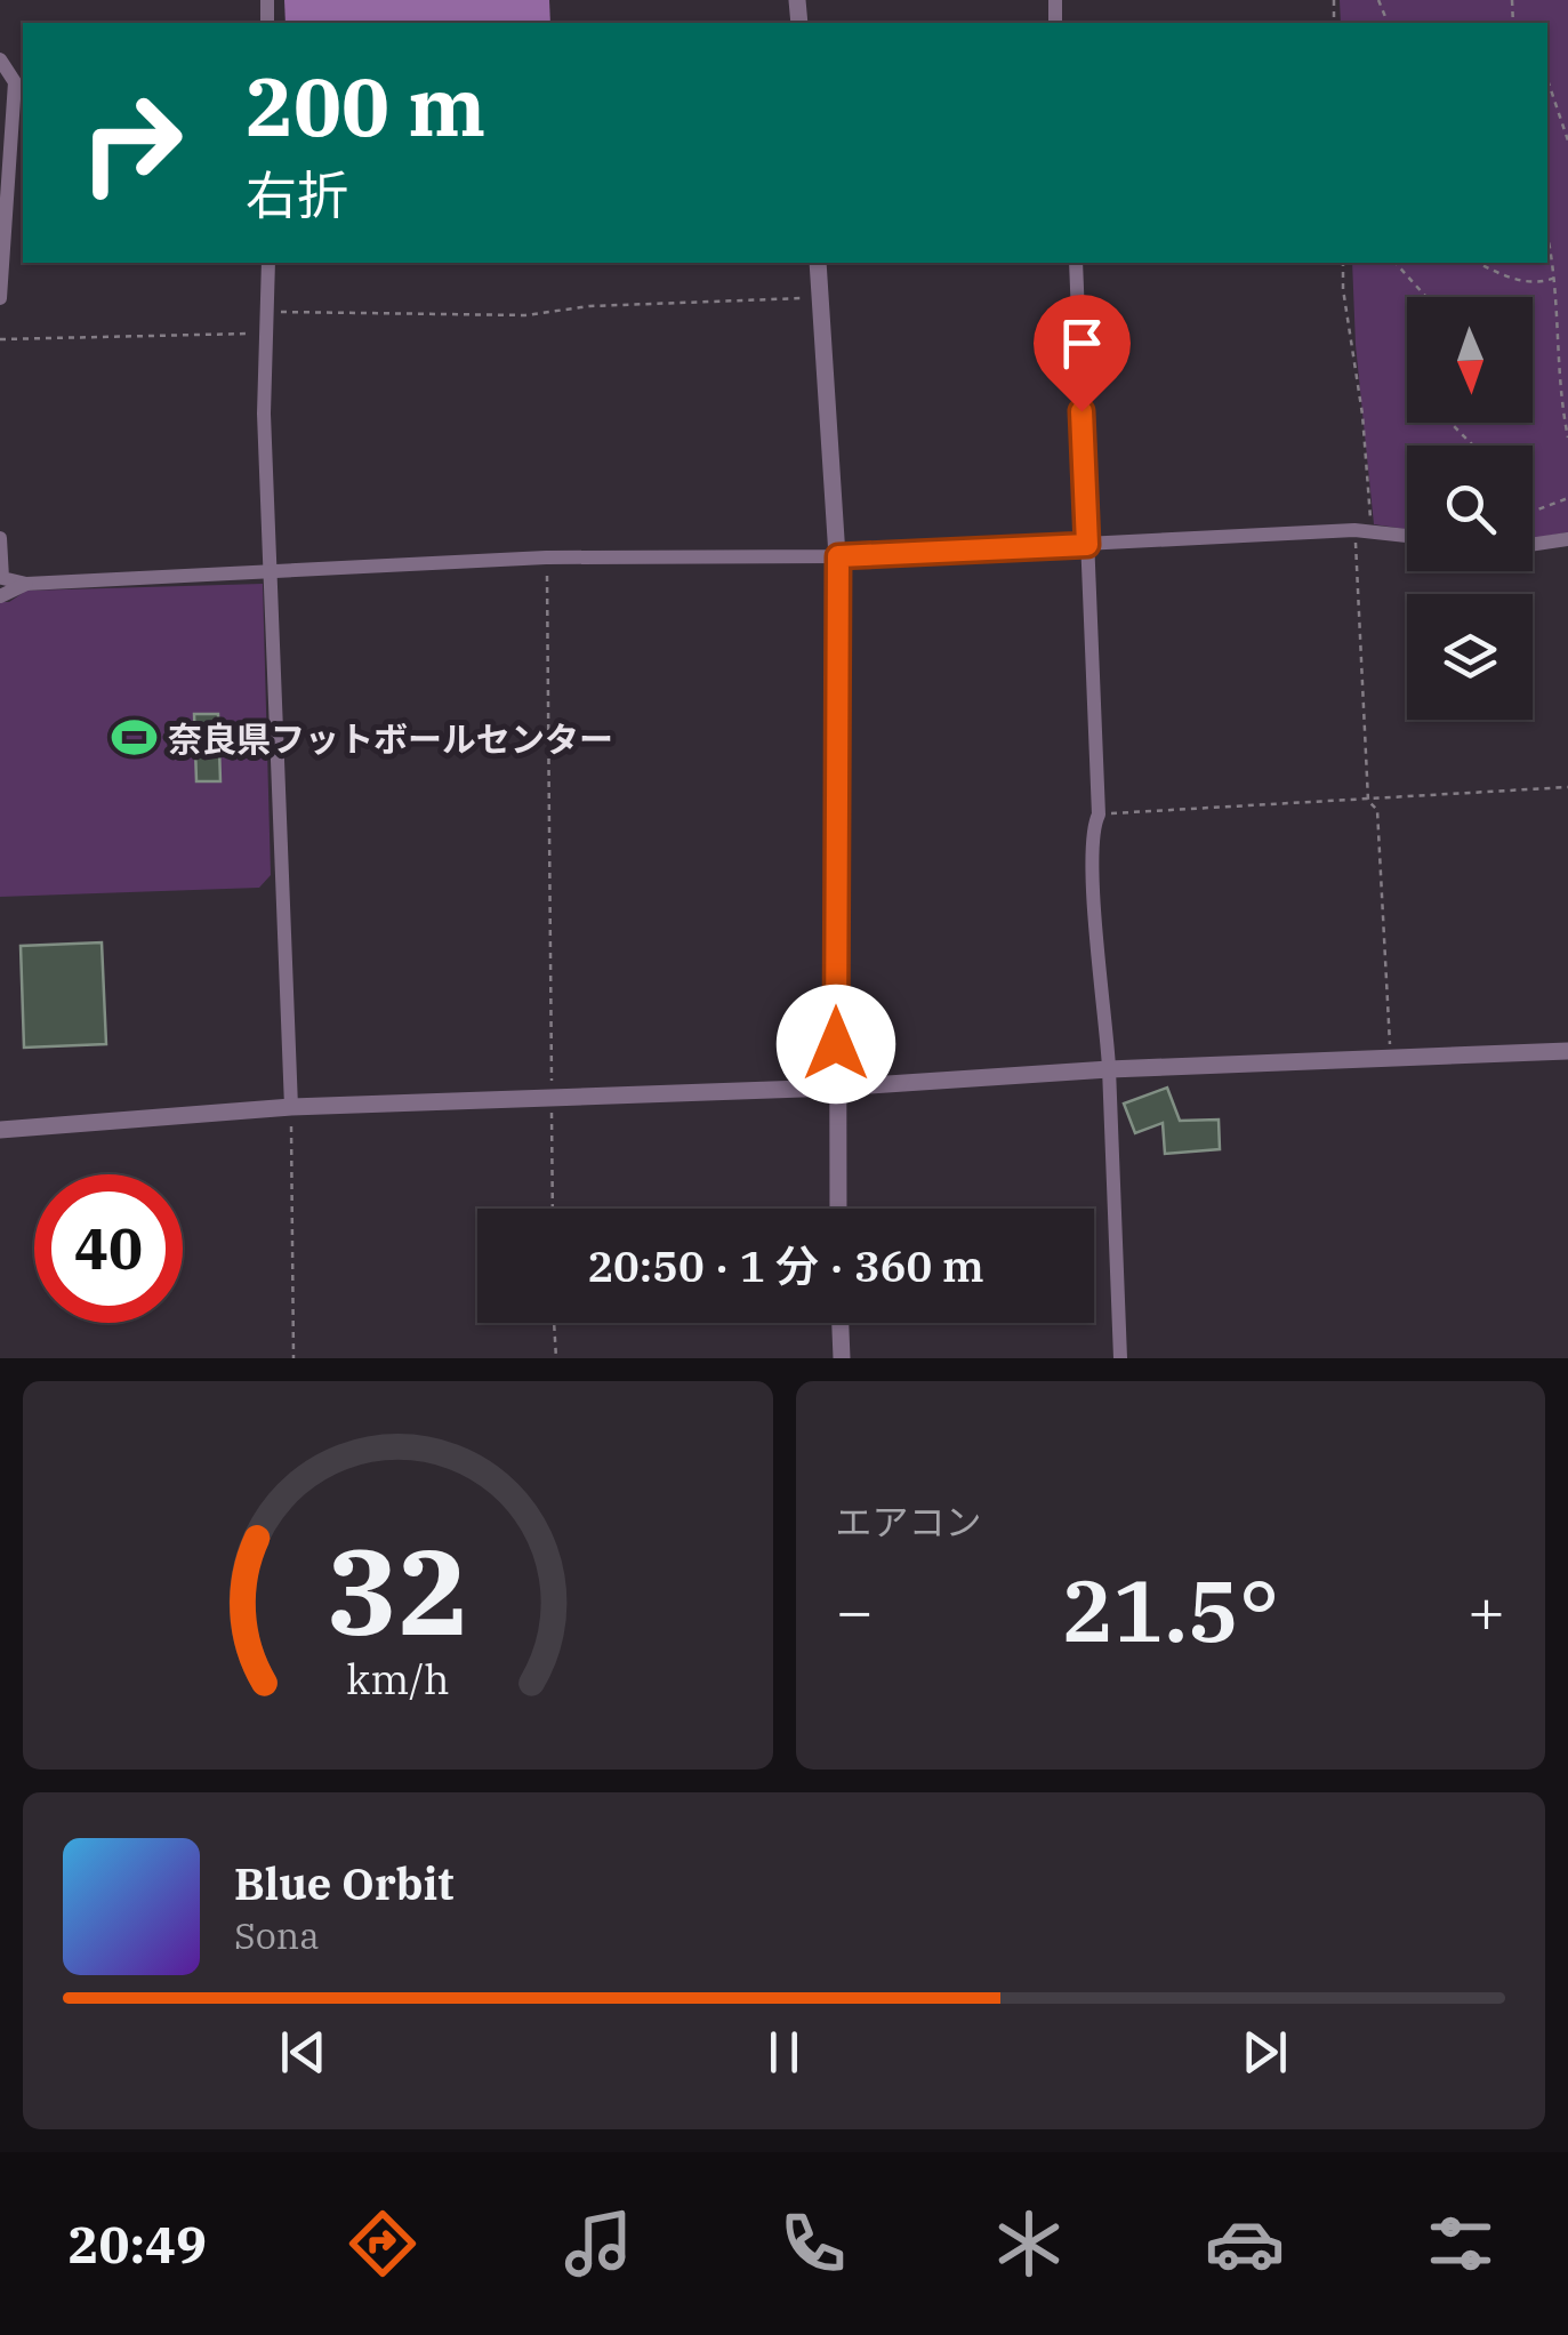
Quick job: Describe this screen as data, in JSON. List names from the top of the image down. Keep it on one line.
{"places":{"sports":["奈良県フットボールセンター"]},"north":"bottom","page":{"turn":["200 m","右折"],"limit":"40","trip":"20:50 · 1 分 · 360 m","tile":"エアコン","heat":["−","21.5°","+"],"song":["Blue Orbit","Sona"],"tabs":"20:49","gauge":["32","km/h"]}}
